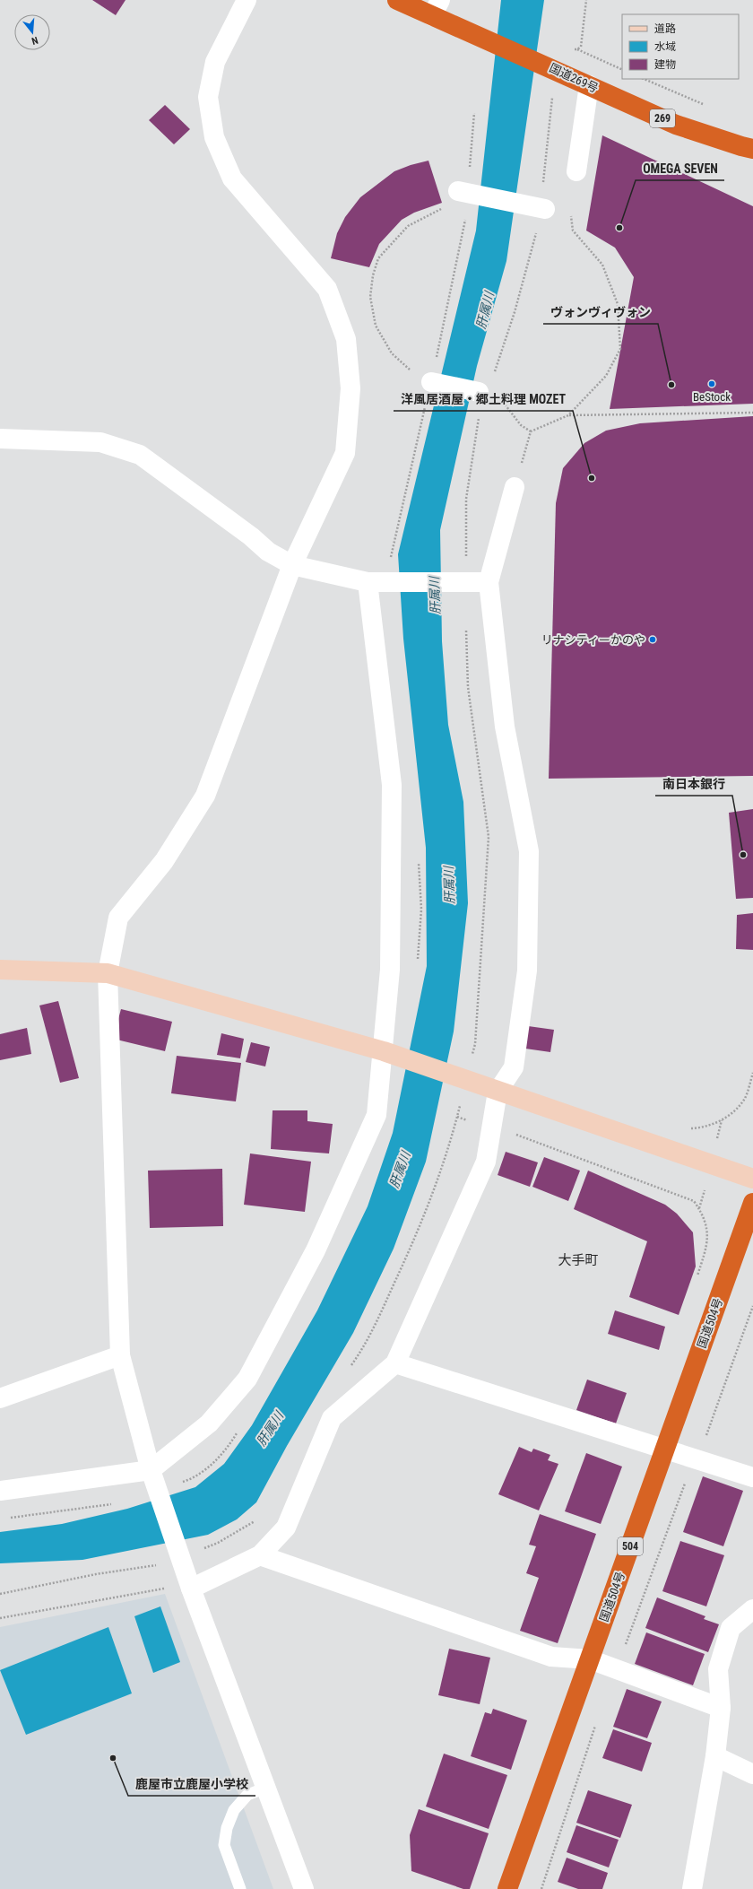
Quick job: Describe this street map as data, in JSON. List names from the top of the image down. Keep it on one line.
{"streets":{"highway":["国道269号","269","国道504号","504"]},"districts":["大手町"],"water":["肝属川"],"places":["OMEGA SEVEN","BeStock","ヴォンヴィヴォン","洋風居酒屋・郷土料理 MOZET","リナシティーかのや","南日本銀行","鹿屋市立鹿屋小学校"],"legend":["道路","水域","建物"],"north":"bottom"}
